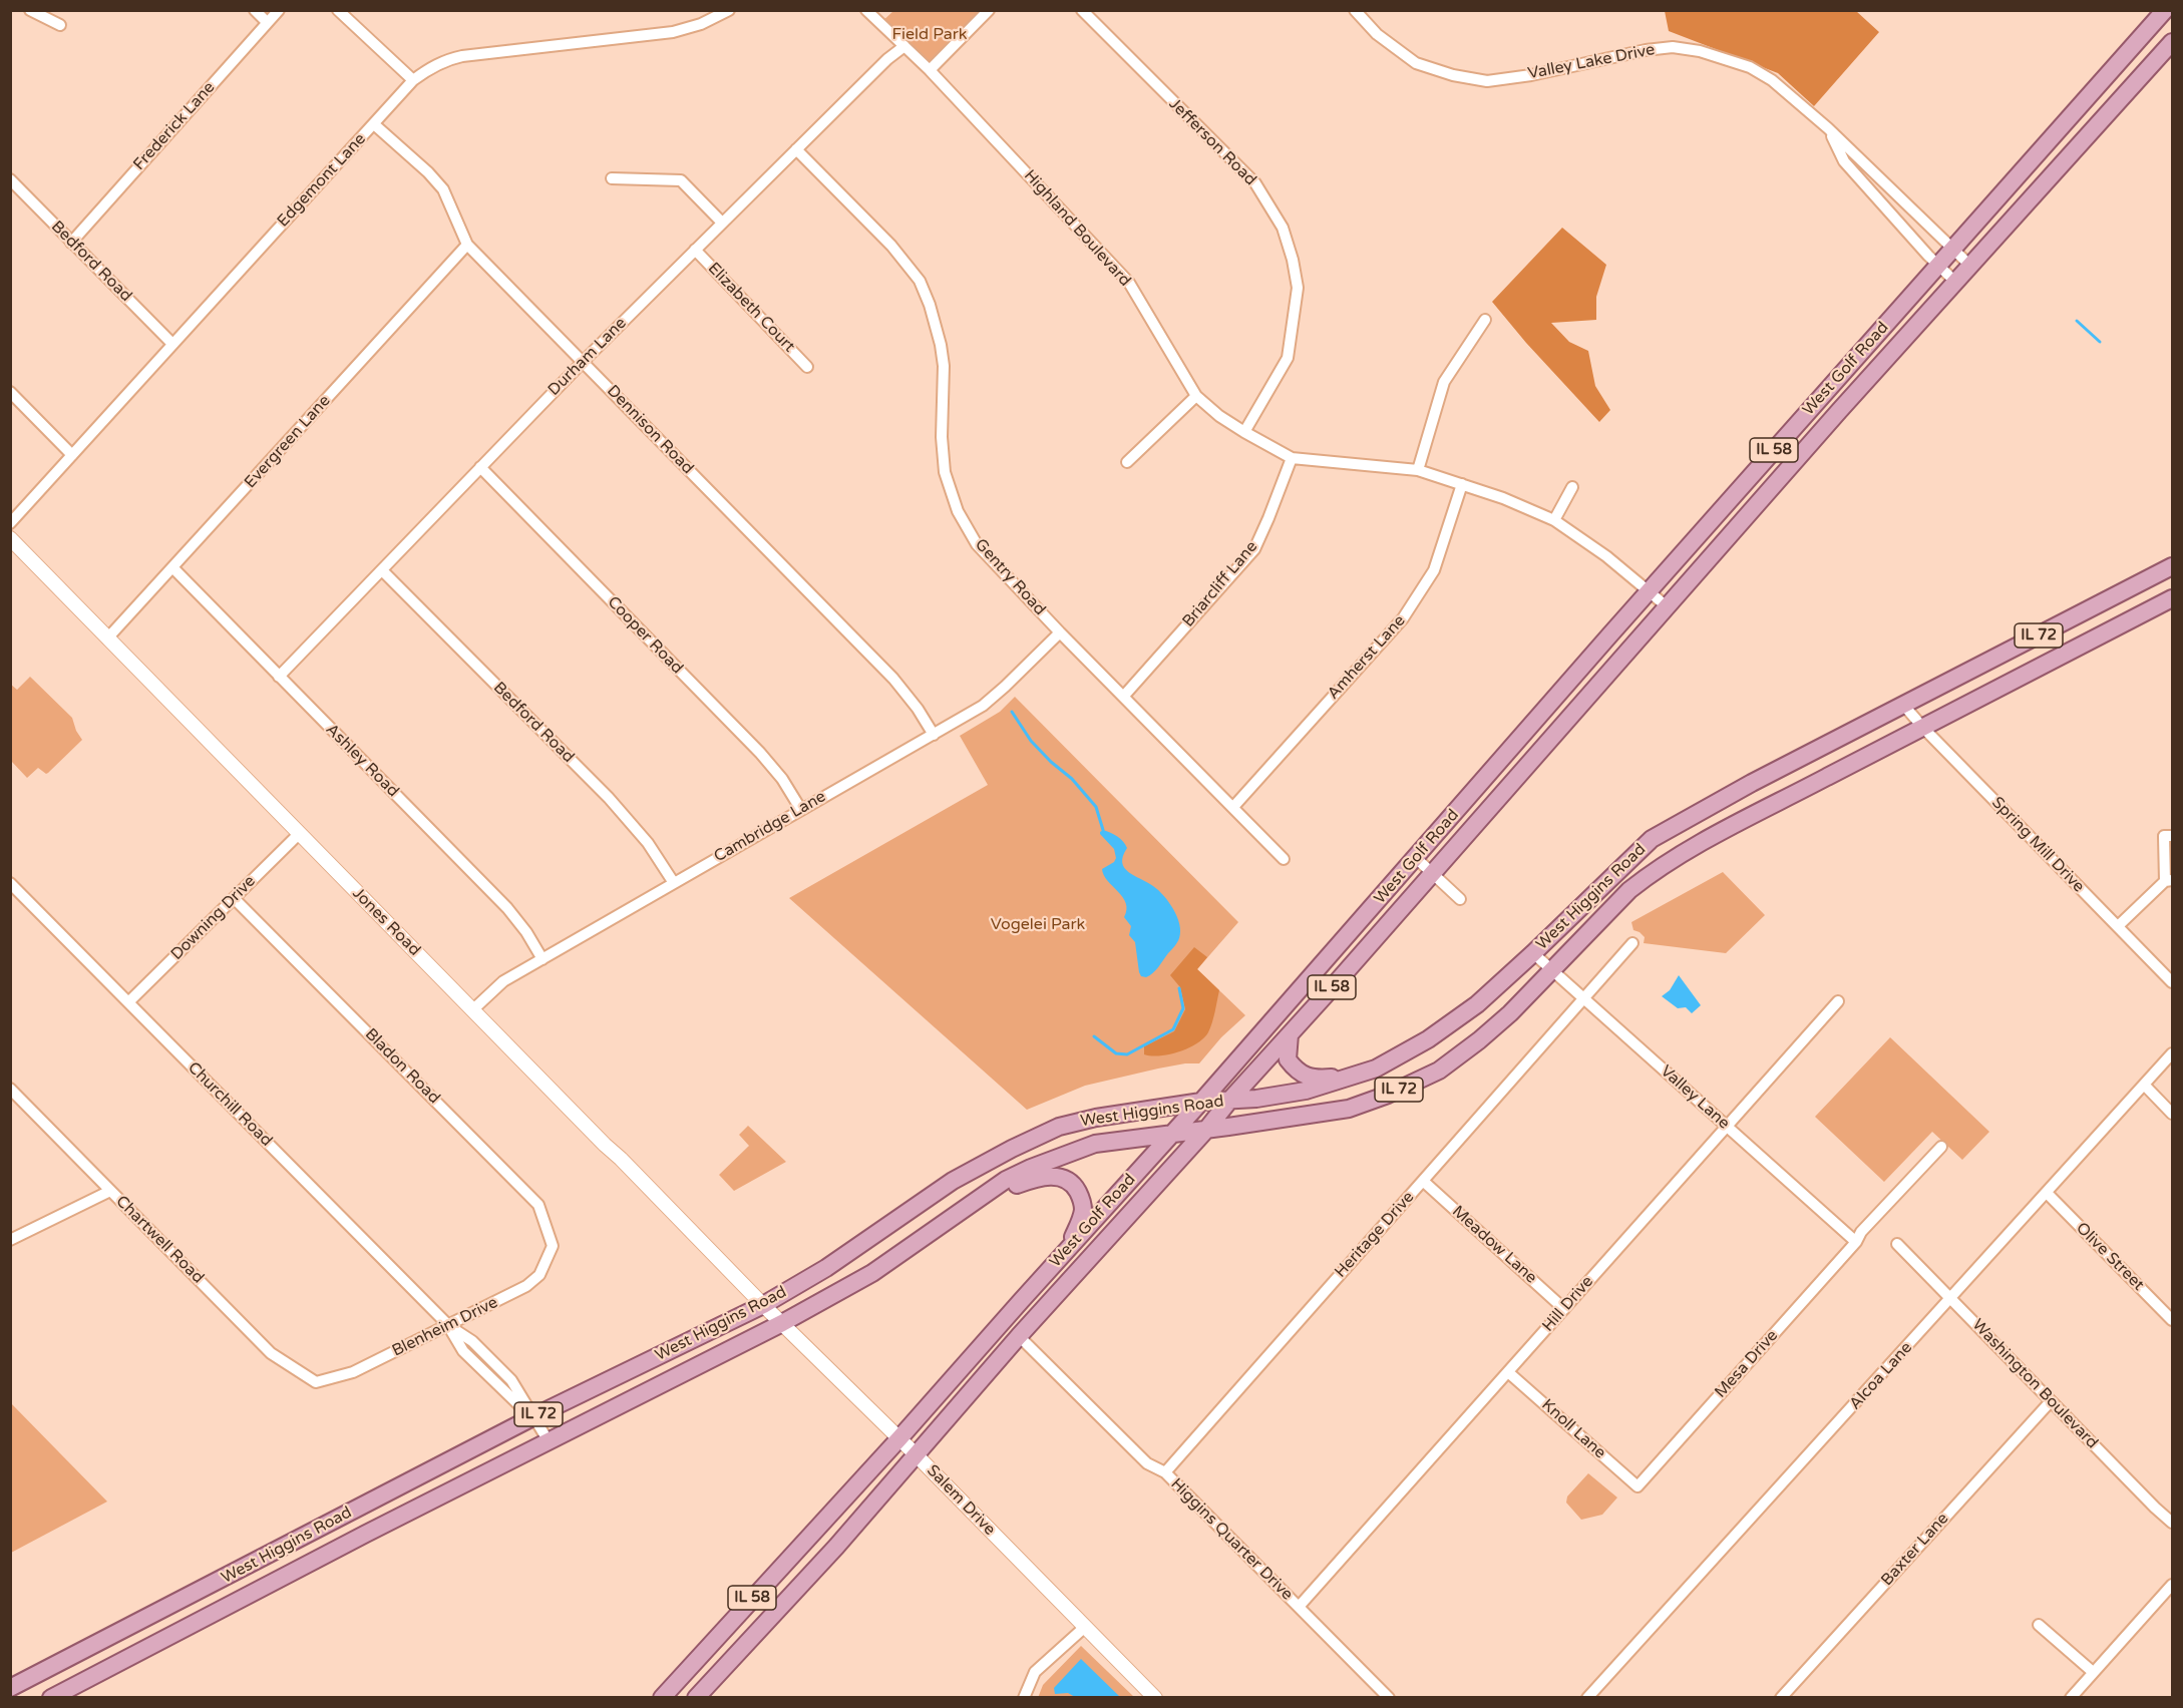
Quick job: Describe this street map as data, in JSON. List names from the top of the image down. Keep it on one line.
{"streets":{"main road":["West Golf Road","IL 58","IL 72","West Higgins Road"],"street":["Valley Lake Drive","Frederick Lane","Jefferson Road","Edgemont Lane","Highland Boulevard","Bedford Road","Elizabeth Court","Durham Lane","Dennison Road","Evergreen Lane","Gentry Road","Briarcliff Lane","Cooper Road","Amherst Lane","Ashley Road","Cambridge Lane","Spring Mill Drive","Downing Drive","Jones Road","Bladon Road","Valley Lane","Churchill Road","Heritage Drive","Chartwell Road","Meadow Lane","Olive Street","Hill Drive","Blenheim Drive","Mesa Drive","Alcoa Lane","Washington Boulevard","Knoll Lane","Salem Drive","Higgins Quarter Drive","Baxter Lane"]},"crossings":[["Valley Lake Drive","West Golf Road"],["Frederick Lane","Bedford Road"],["Jefferson Road","Highland Boulevard"],["Edgemont Lane","Bedford Road"],["Edgemont Lane","Dennison Road"],["Highland Boulevard","Durham Lane"],["Highland Boulevard","West Golf Road"],["Highland Boulevard","Briarcliff Lane"],["Highland Boulevard","Amherst Lane"],["Bedford Road","Durham Lane"],["Bedford Road","Cambridge Lane"],["Elizabeth Court","Durham Lane"],["Durham Lane","Dennison Road"],["Durham Lane","Gentry Road"],["Durham Lane","Cooper Road"],["Durham Lane","Ashley Road"],["West Golf Road","West Higgins Road"],["West Golf Road","Salem Drive"],["West Golf Road","Higgins Quarter Drive"],["Dennison Road","Evergreen Lane"],["Dennison Road","Cambridge Lane"],["Evergreen Lane","Ashley Road"],["Evergreen Lane","Jones Road"],["Gentry Road","Briarcliff Lane"],["Gentry Road","Amherst Lane"],["Gentry Road","Cambridge Lane"],["Cooper Road","Cambridge Lane"],["Ashley Road","Cambridge Lane"],["Cambridge Lane","Jones Road"],["Spring Mill Drive","West Higgins Road"],["West Higgins Road","Jones Road"],["West Higgins Road","Valley Lane"],["West Higgins Road","Churchill Road"],["West Higgins Road","Salem Drive"],["Downing Drive","Jones Road"],["Downing Drive","Bladon Road"],["Downing Drive","Churchill Road"],["Jones Road","Salem Drive"],["Bladon Road","Blenheim Drive"],["Valley Lane","Heritage Drive"],["Valley Lane","Hill Drive"],["Valley Lane","Mesa Drive"],["Churchill Road","Blenheim Drive"],["Heritage Drive","Meadow Lane"],["Heritage Drive","Higgins Quarter Drive"],["Chartwell Road","Blenheim Drive"],["Meadow Lane","Hill Drive"],["Olive Street","Alcoa Lane"],["Hill Drive","Knoll Lane"],["Hill Drive","Higgins Quarter Drive"],["Mesa Drive","Knoll Lane"],["Alcoa Lane","Washington Boulevard"],["Washington Boulevard","Baxter Lane"]],"parks":["Field Park","Vogelei Park"]}
